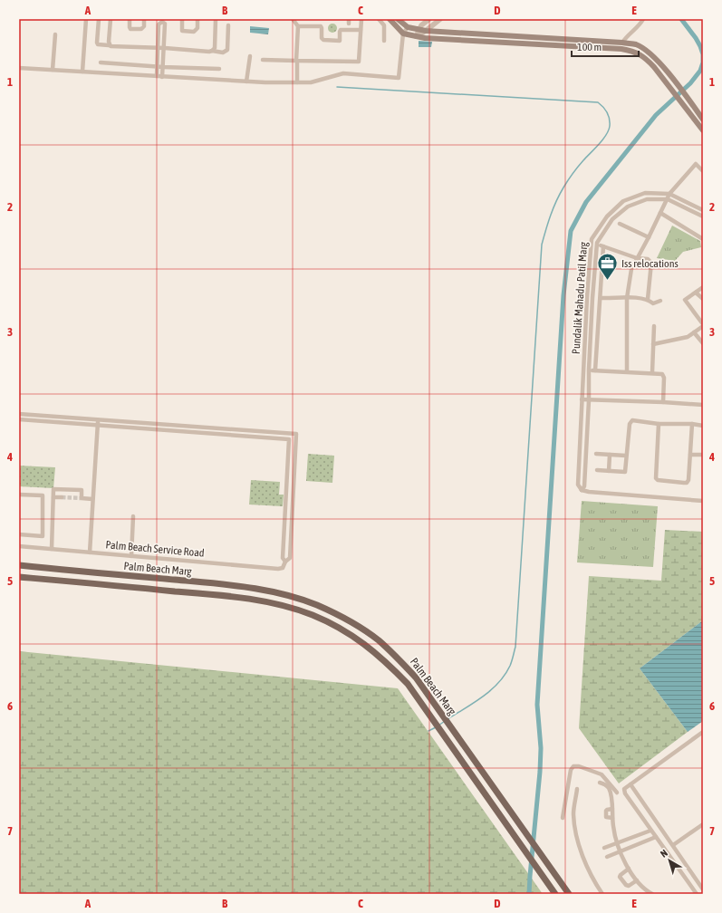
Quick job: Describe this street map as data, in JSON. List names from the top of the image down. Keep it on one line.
{"streets":{"main road":["Palm Beach Marg"],"street":["Pundalik Mahadu Patil Marg","Palm Beach Service Road"]},"places":{"office":["Iss relocations"]},"scale_bar":"100 m","north":"top left","grid":{"columns":["A","B","C","D","E"],"rows":["1","2","3","4","5","6","7"]}}
